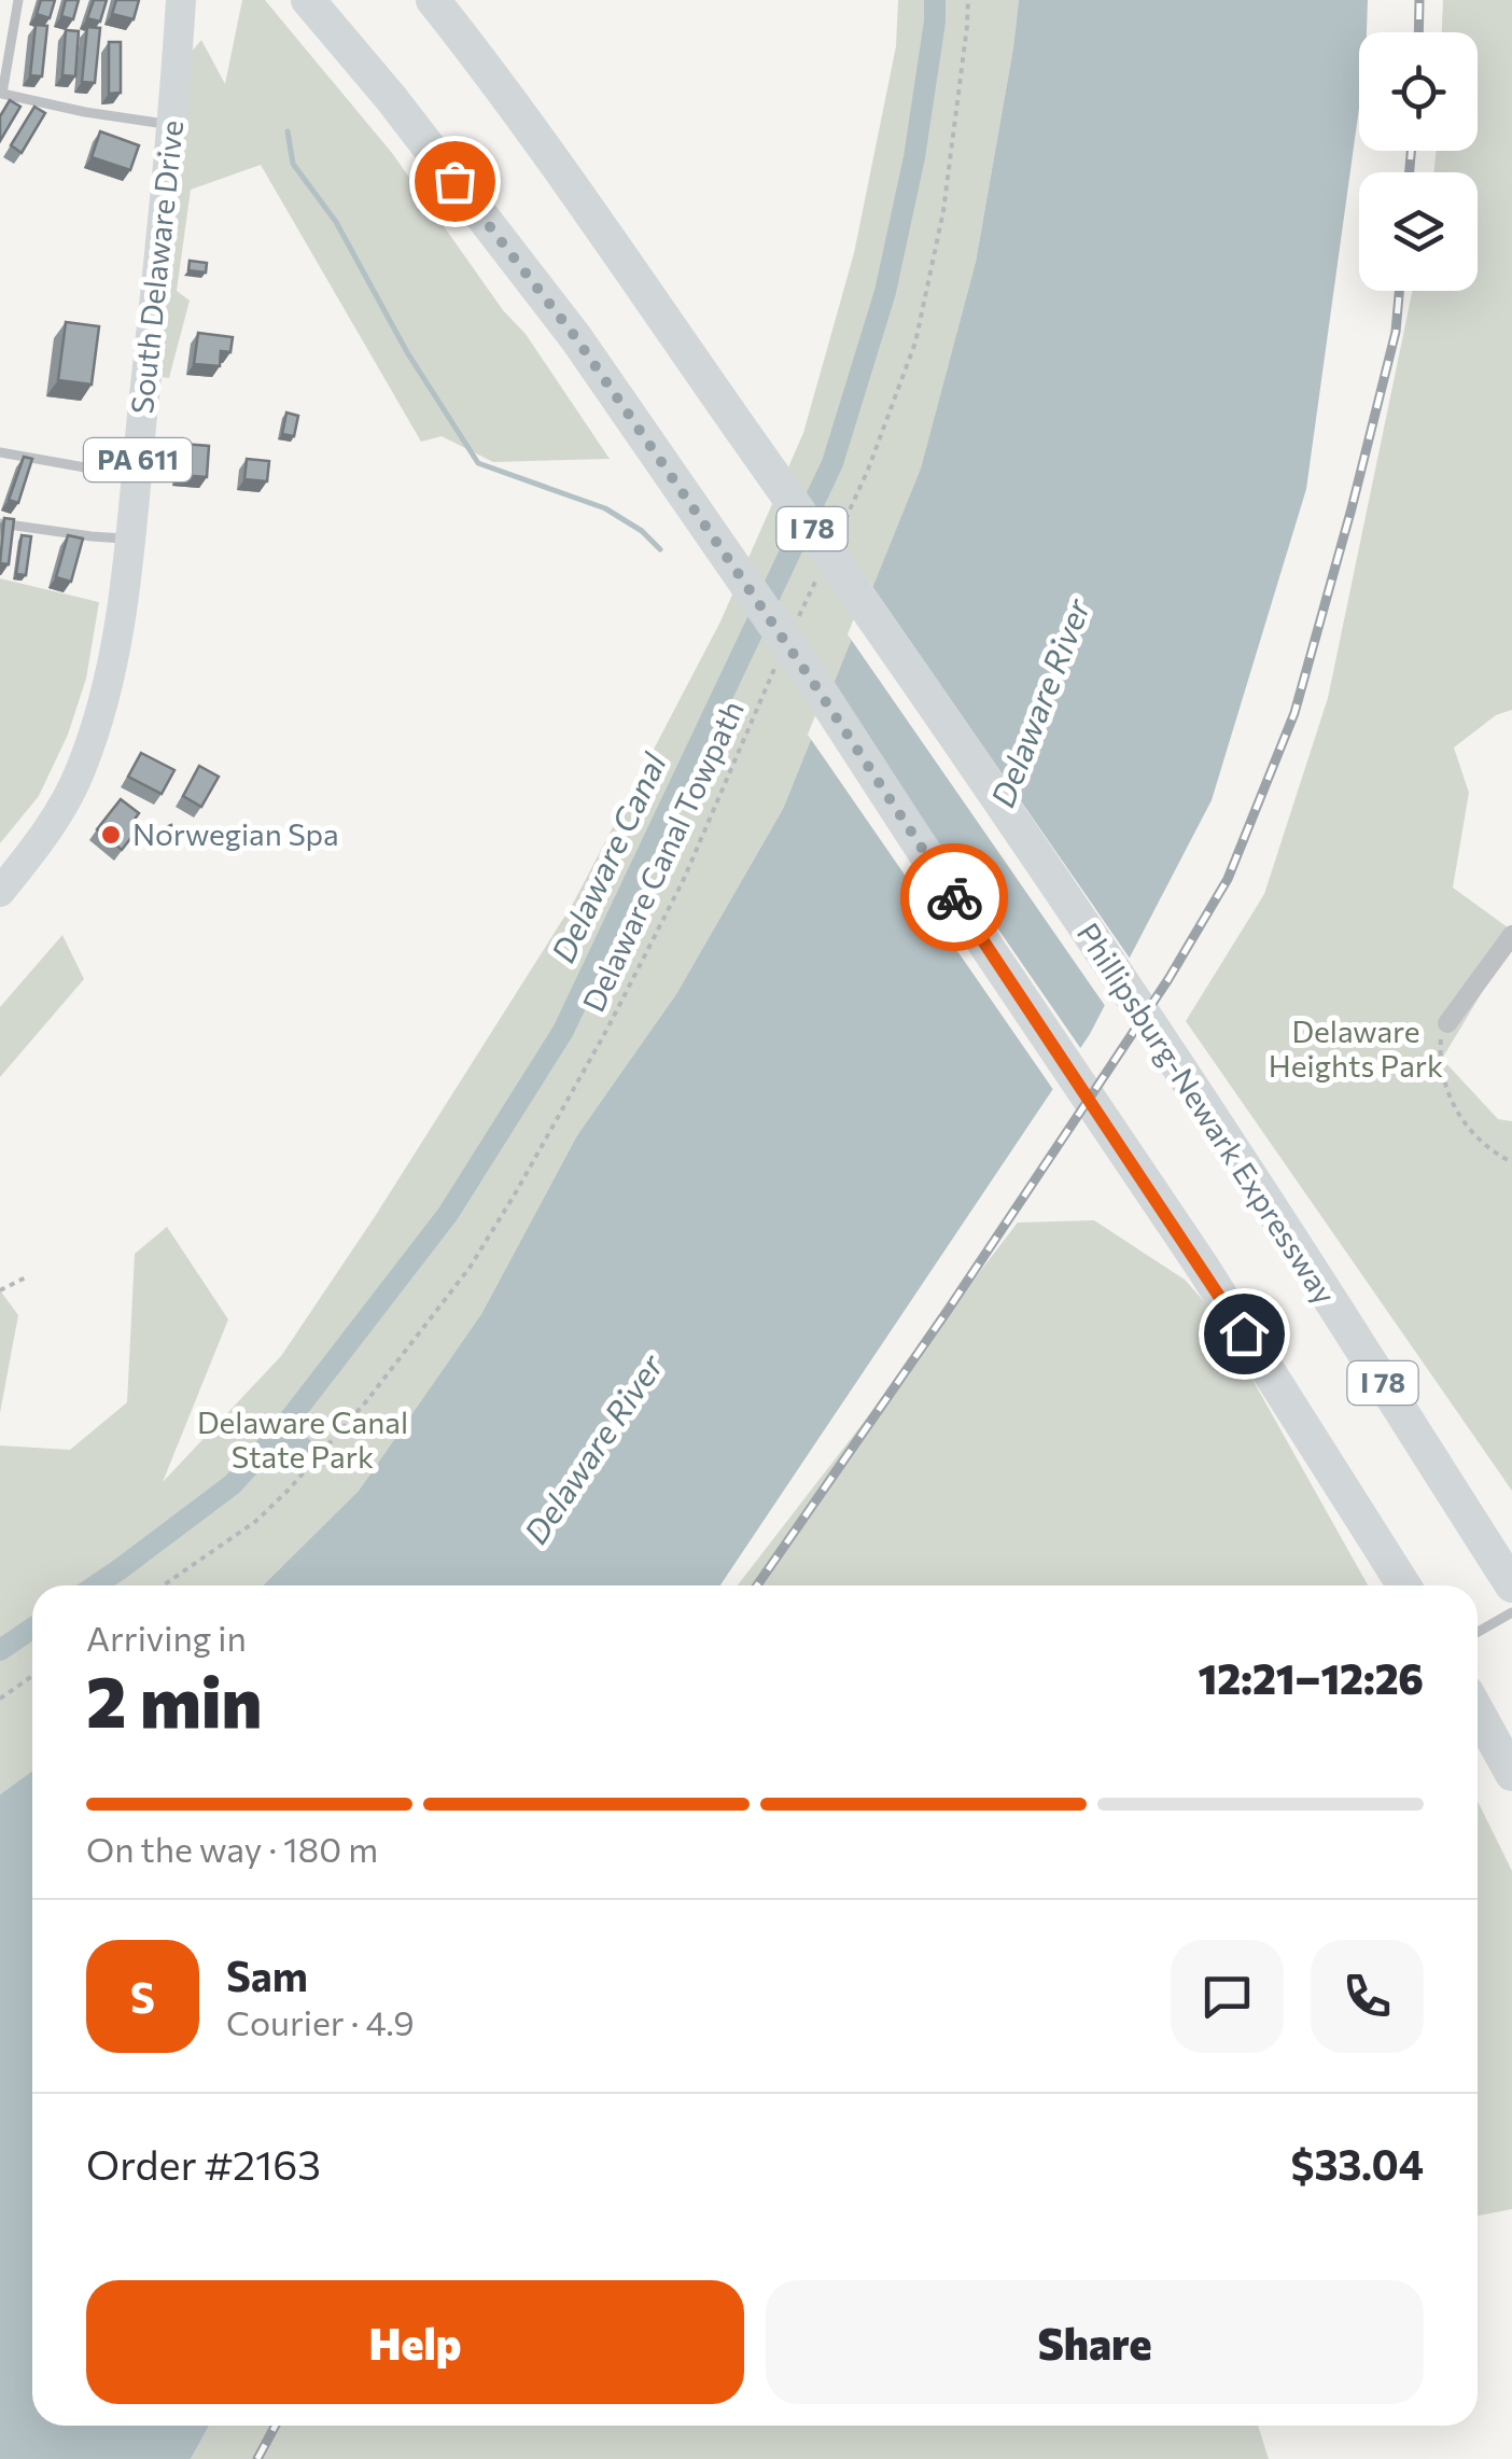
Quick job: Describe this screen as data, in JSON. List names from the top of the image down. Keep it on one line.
{"streets":{"highway":["South Delaware Drive","PA 611","I 78","Phillipsburg-Newark Expressway"],"path":["Delaware Canal Towpath"]},"water":["Delaware River","Delaware Canal"],"parks":["Delaware Heights Park","Delaware Canal State Park"],"places":["Norwegian Spa"],"page":{"heading":["2 min","Arriving in","12:21–12:26"],"panel":["Sam","Courier · 4.9","Order #2163","$33.04"],"bar":"On the way · 180 m","round":"S","buttons":["Help","Share"]}}
